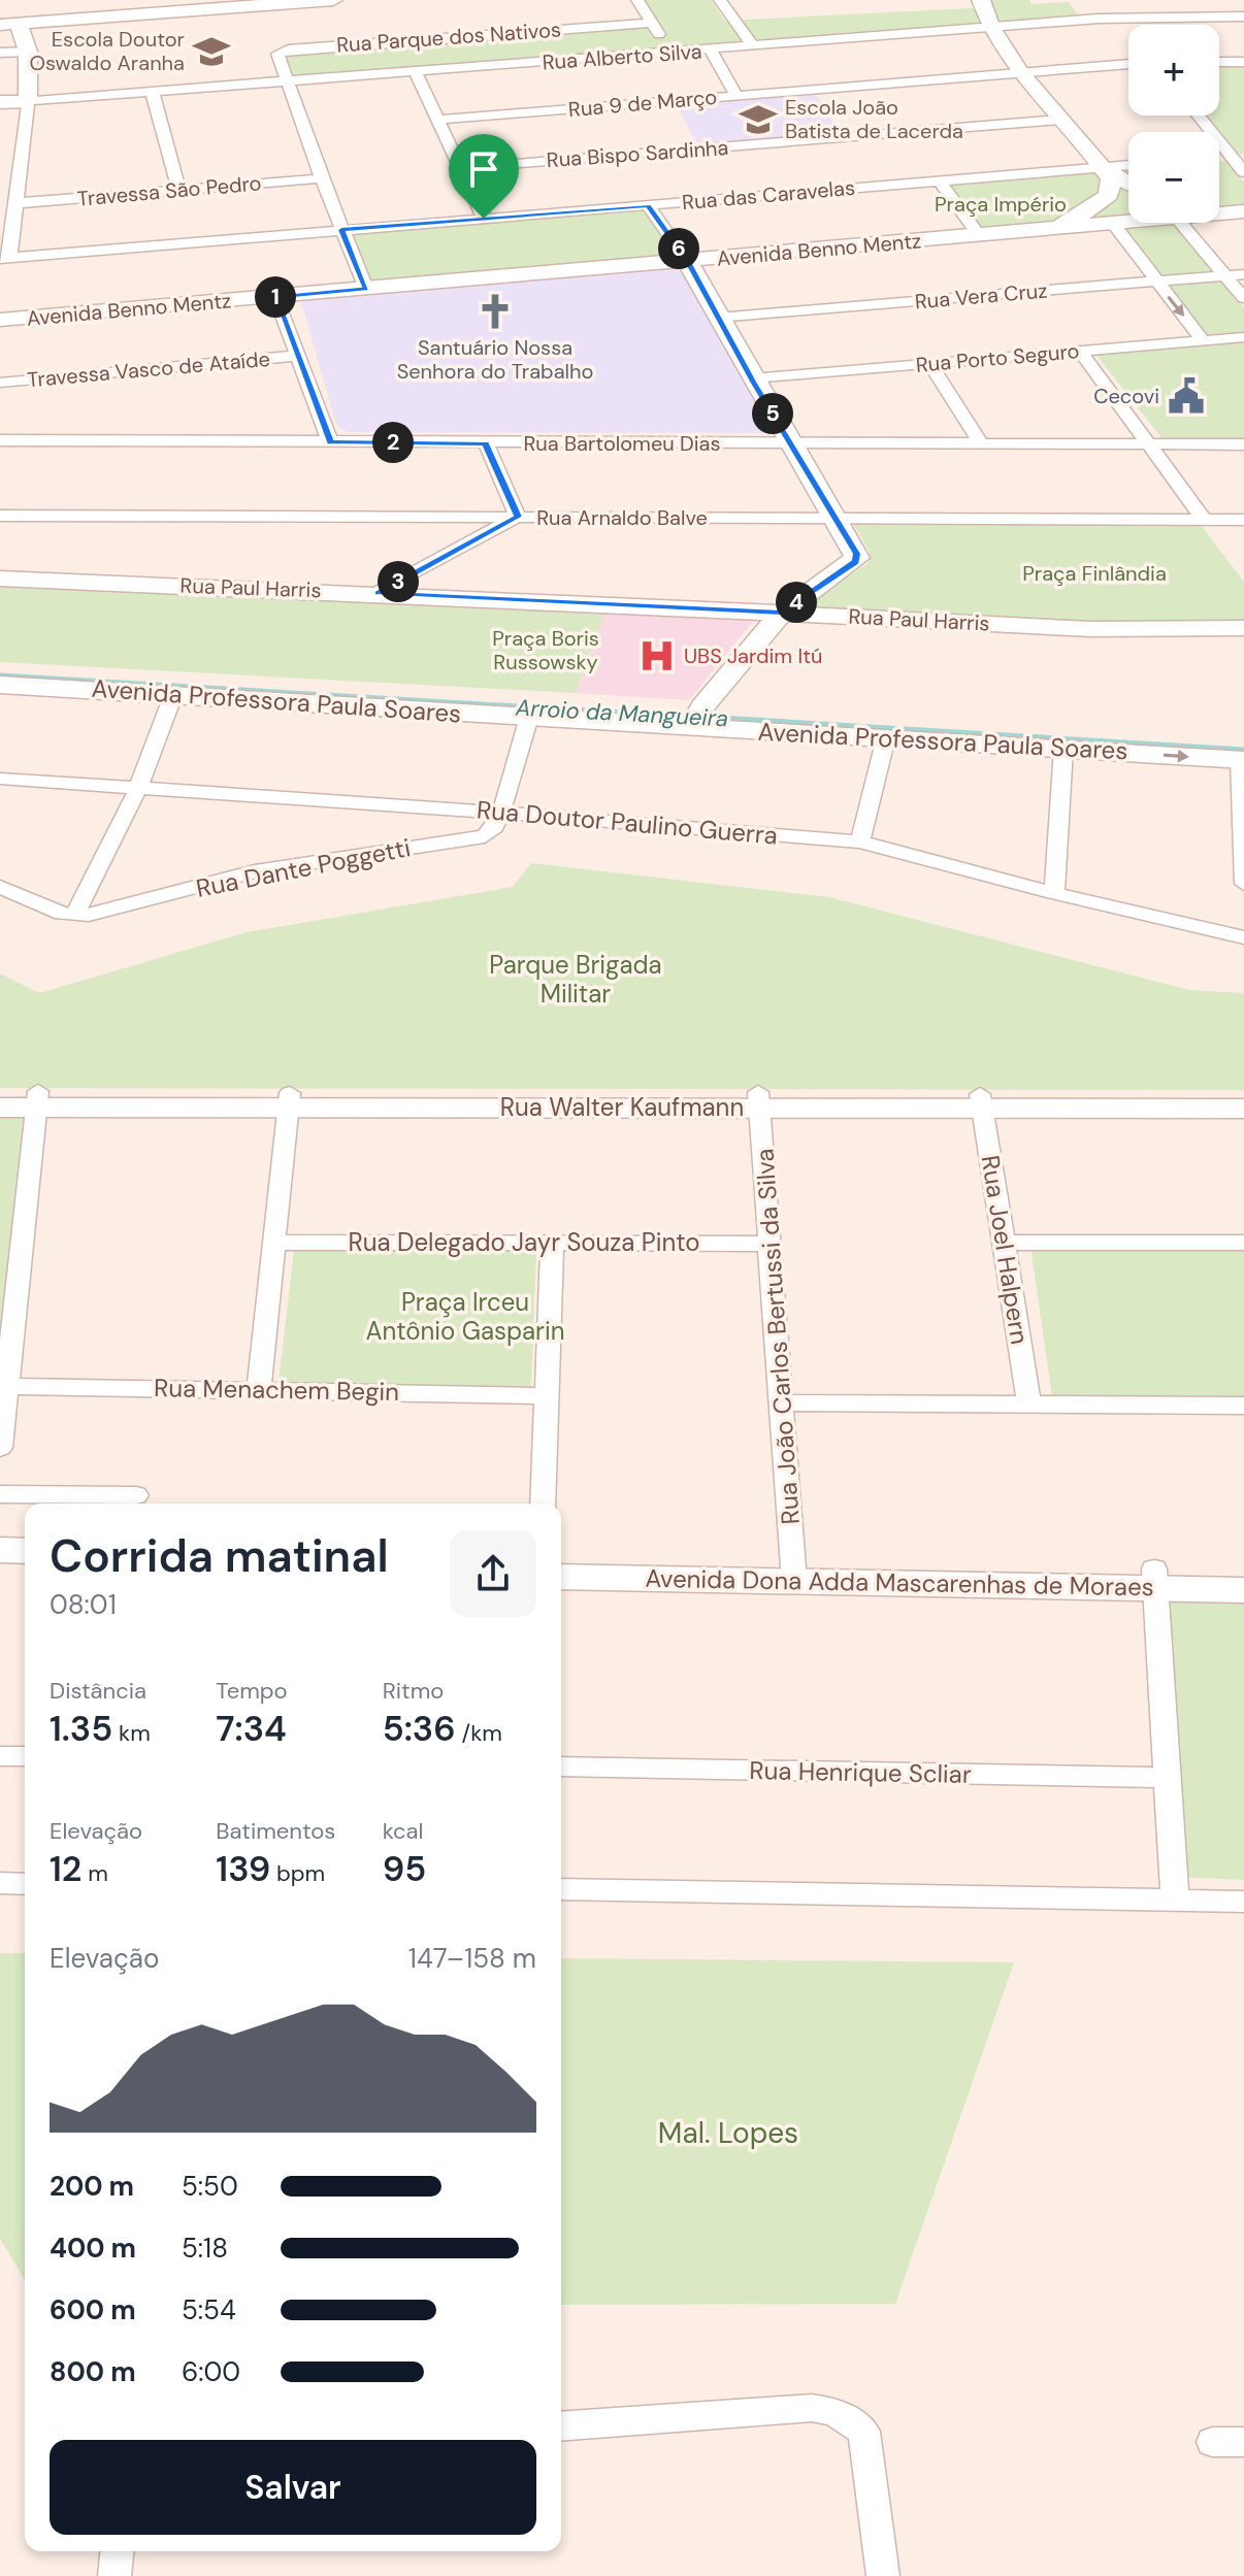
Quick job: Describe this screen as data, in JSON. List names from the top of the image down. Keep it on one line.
{"streets":{"street":["Rua Parque dos Nativos","Rua Alberto Silva","Rua 9 de Março","Rua Bispo Sardinha","Travessa São Pedro","Rua das Caravelas","Avenida Benno Mentz","Rua Vera Cruz","Rua Porto Seguro","Travessa Vasco de Ataíde","Rua Bartolomeu Dias","Rua Arnaldo Balve","Rua Paul Harris","Avenida Professora Paula Soares","Rua Doutor Paulino Guerra","Rua Dante Poggetti","Rua Walter Kaufmann","Rua Delegado Jayr Souza Pinto","Rua Joel Halpern","Rua João Carlos Bertussi da Silva","Rua Menachem Begin","Avenida Dona Adda Mascarenhas de Moraes","Rua Henrique Scliar"]},"crossings":[["Rua Parque dos Nativos","Rua Alberto Silva"],["Rua Doutor Paulino Guerra","Rua Dante Poggetti"],["Rua Walter Kaufmann","Rua Joel Halpern"],["Rua Walter Kaufmann","Rua João Carlos Bertussi da Silva"],["Rua Delegado Jayr Souza Pinto","Rua João Carlos Bertussi da Silva"],["Rua João Carlos Bertussi da Silva","Avenida Dona Adda Mascarenhas de Moraes"]],"water":["Arroio da Mangueira"],"parks":["Praça Império","Praça Finlândia","Praça Boris Russowsky","Parque Brigada Militar","Praça Irceu Antônio Gasparin","Mal. Lopes"],"places":{"school or university":["Escola Doutor Oswaldo Aranha","Escola João Batista de Lacerda"],"church":["Santuário Nossa Senhora do Trabalho"],"public building":["Cecovi"],"hospital":["UBS Jardim Itú"]},"page":{"map_buttons":["+","−"],"pins":["6","1","5","2","3","4"],"heading":["Corrida matinal","08:01"],"stats":[["Distância","1.35 km"],["Tempo","7:34"],["Ritmo","5:36 /km"],["Elevação","12 m"],["Batimentos","139 bpm"],["kcal","95"]],"chart":["Elevação","147–158 m"],"list":[{"name":"200 m","note":"5:50"},{"name":"400 m","note":"5:18"},{"name":"600 m","note":"5:54"},{"name":"800 m","note":"6:00"}],"buttons":"Salvar"}}
